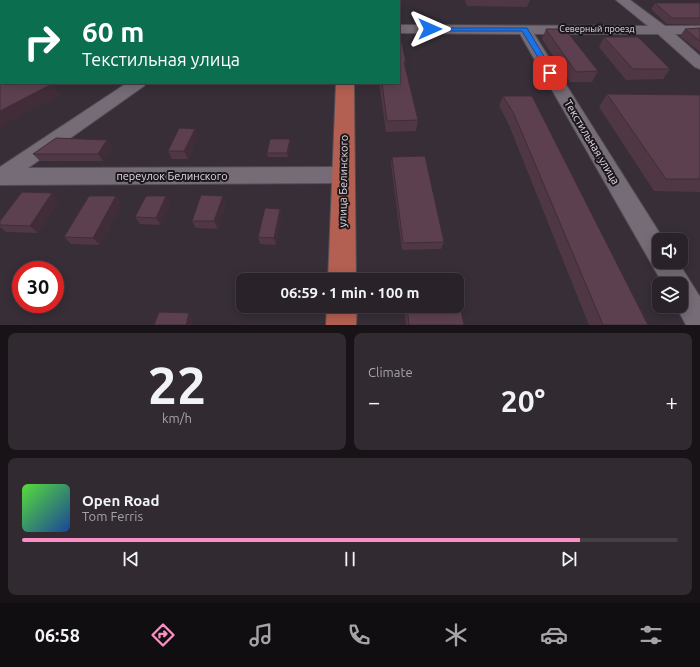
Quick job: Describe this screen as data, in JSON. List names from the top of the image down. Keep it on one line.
{"streets":{"main road":["улица Белинского"],"street":["Северный проезд","Текстильная улица","переулок Белинского"]},"crossings":[["Северный проезд","Текстильная улица"],["переулок Белинского","улица Белинского"]],"page":{"turn":["60 m","Текстильная улица"],"limit":"30","trip":"06:59 · 1 min · 100 m","tile":[["22","km/h"],"Climate"],"heat":["−","20°","+"],"song":["Open Road","Tom Ferris"],"tabs":"06:58"}}
